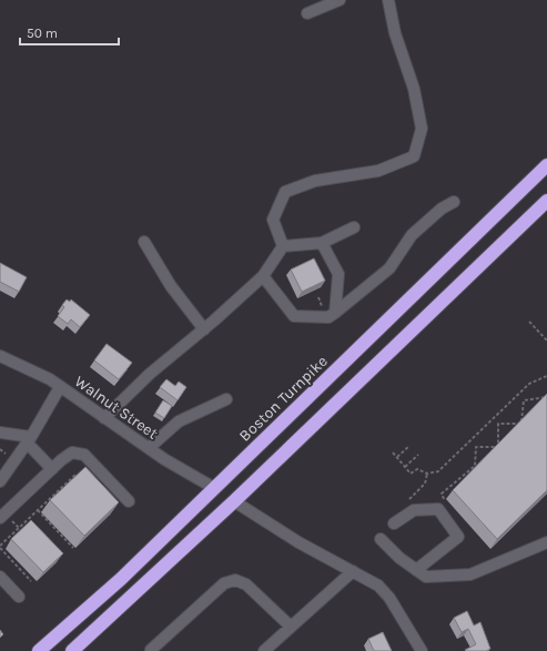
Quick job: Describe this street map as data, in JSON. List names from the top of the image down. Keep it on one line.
{"streets":{"highway":["Boston Turnpike"],"street":["Walnut Street"]},"crossings":[["Boston Turnpike","Walnut Street"]],"scale_bar":"50 m"}
